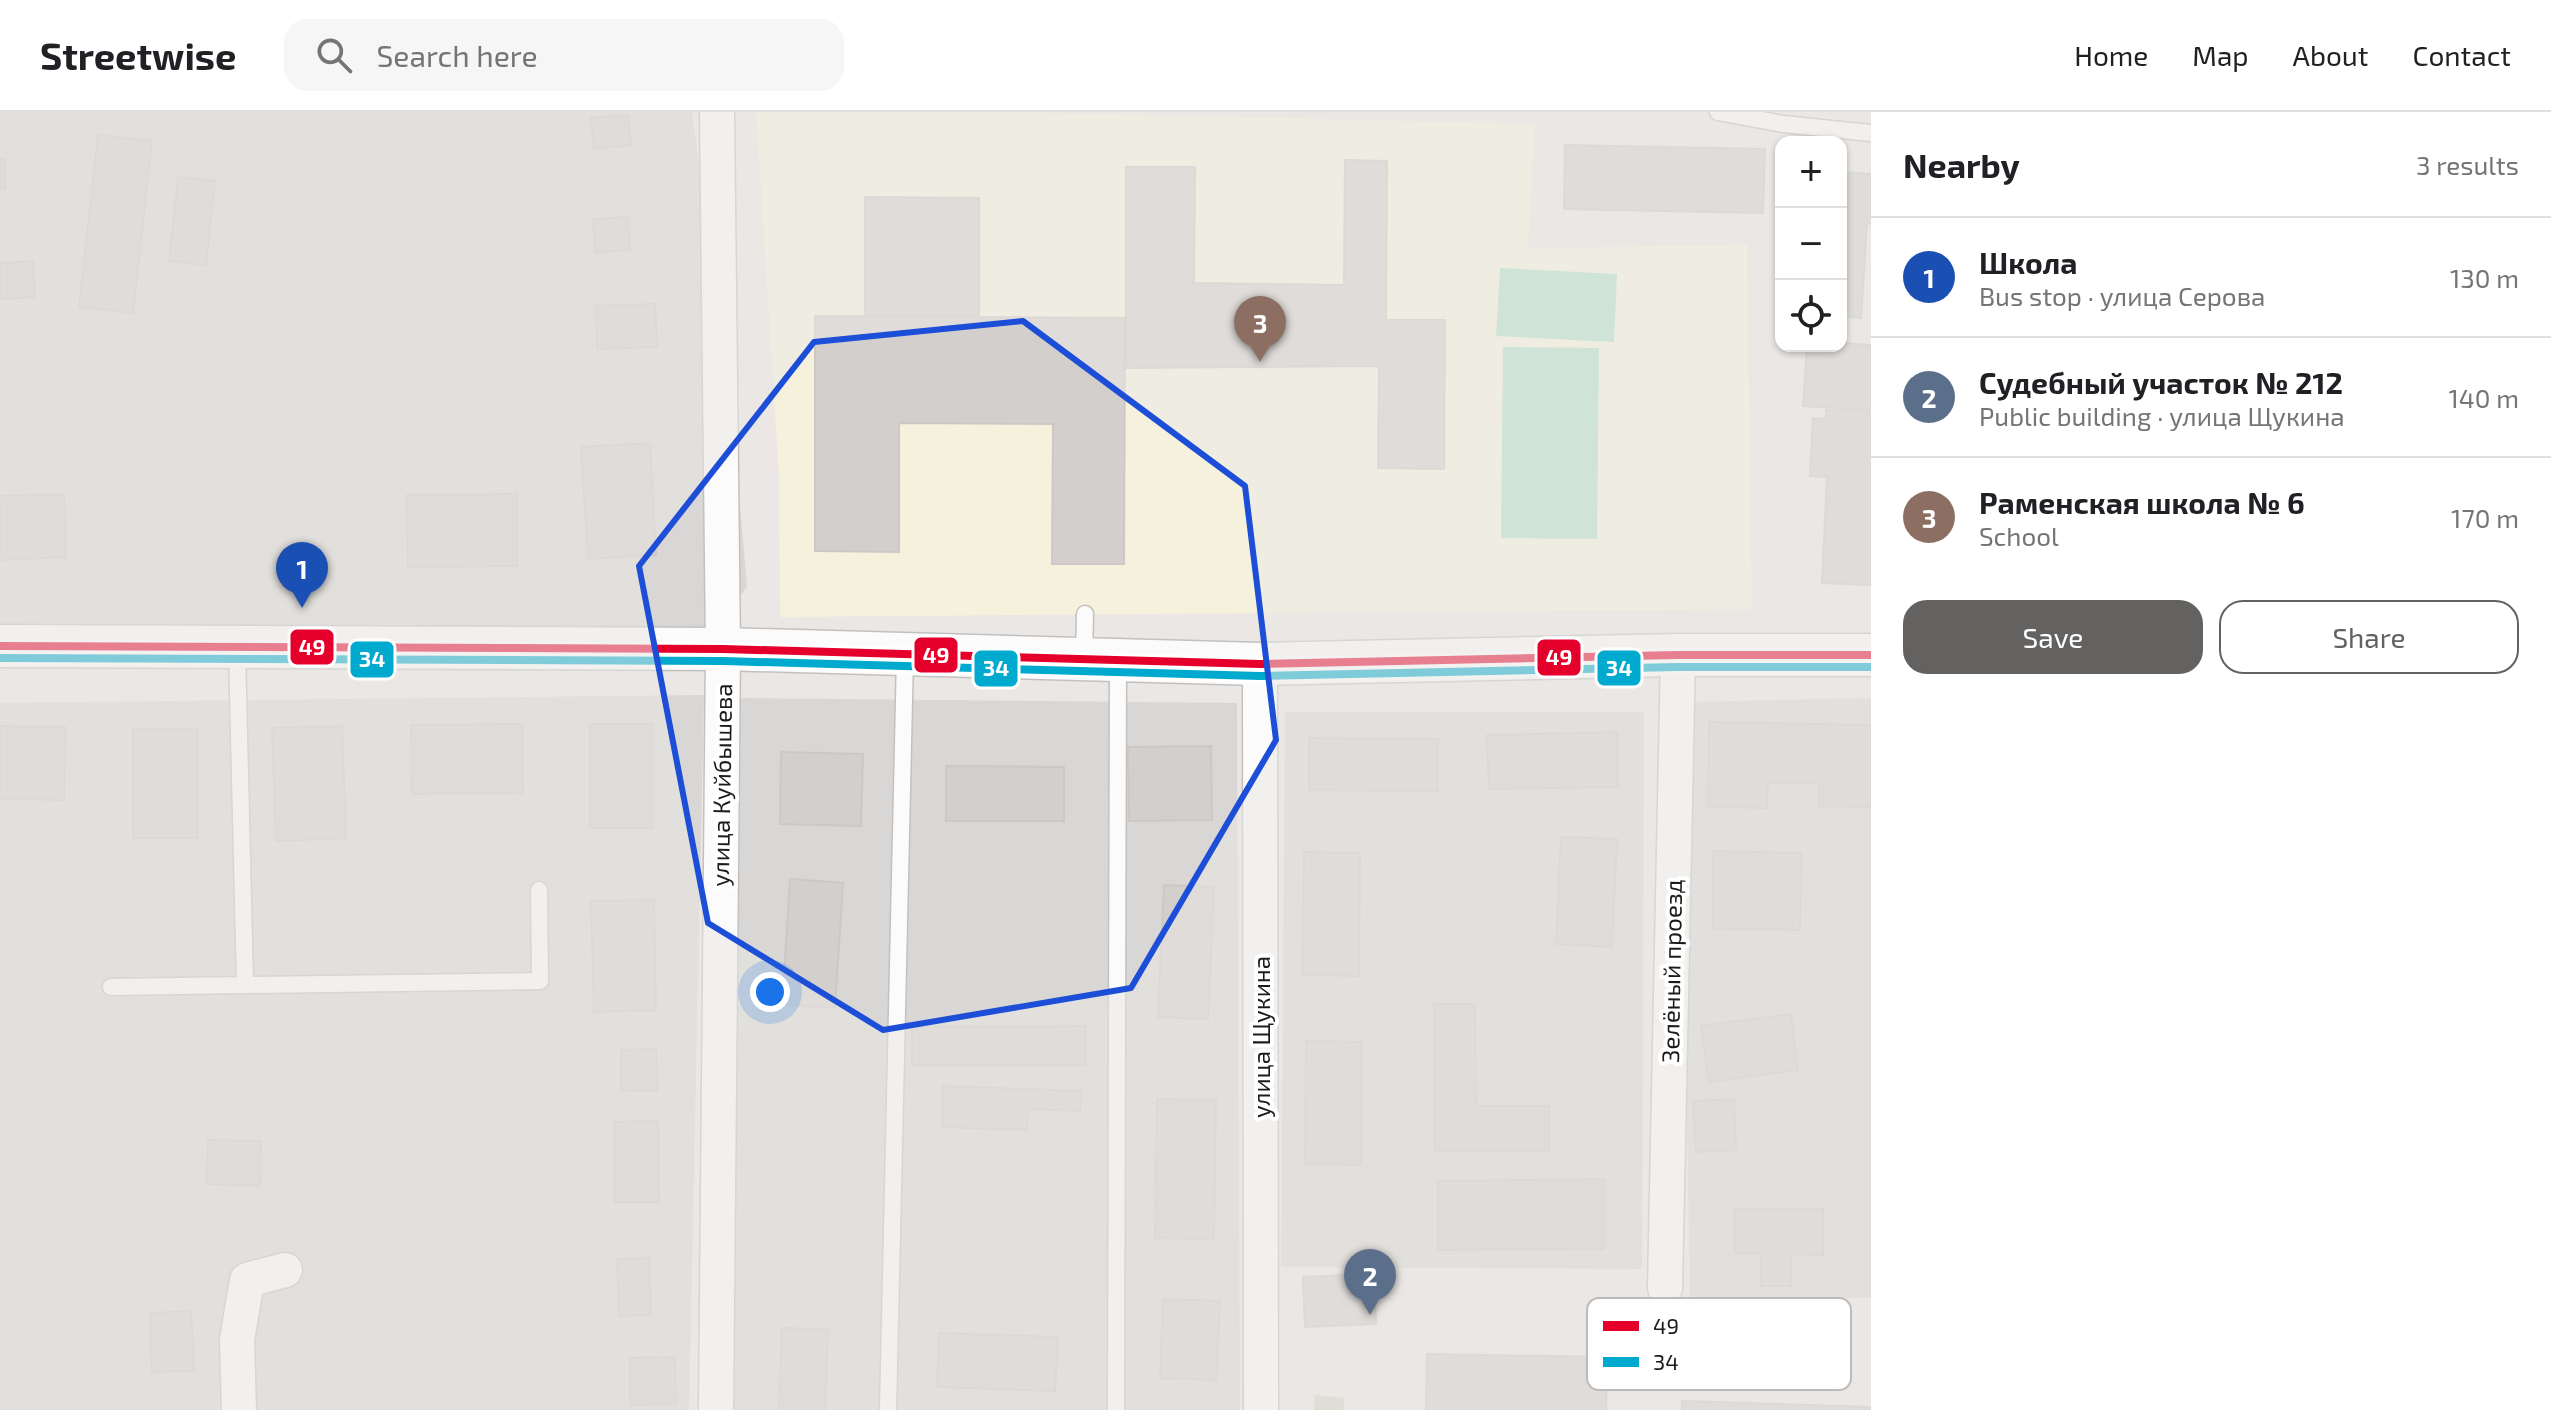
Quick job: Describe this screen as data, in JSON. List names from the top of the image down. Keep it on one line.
{"streets":{"street":["улица Куйбышева","Зелёный проезд","улица Щукина"]},"lines":["transit line 49","transit line 34"],"legend":["49","34"],"page":{"header":"Streetwise","search":"Search here","nav":["Home","Map","About","Contact"],"heading":["Nearby","3 results"],"map_buttons":["+","−"],"list":[{"mark":"1","name":"Школа","note":"Bus stop · улица Серова","value":"130 m"},{"mark":"2","name":"Судебный участок № 212","note":"Public building · улица Щукина","value":"140 m"},{"mark":"3","name":"Раменская школа № 6","note":"School","value":"170 m"}],"pins":["3","1","2"],"buttons":["Save","Share"]}}
